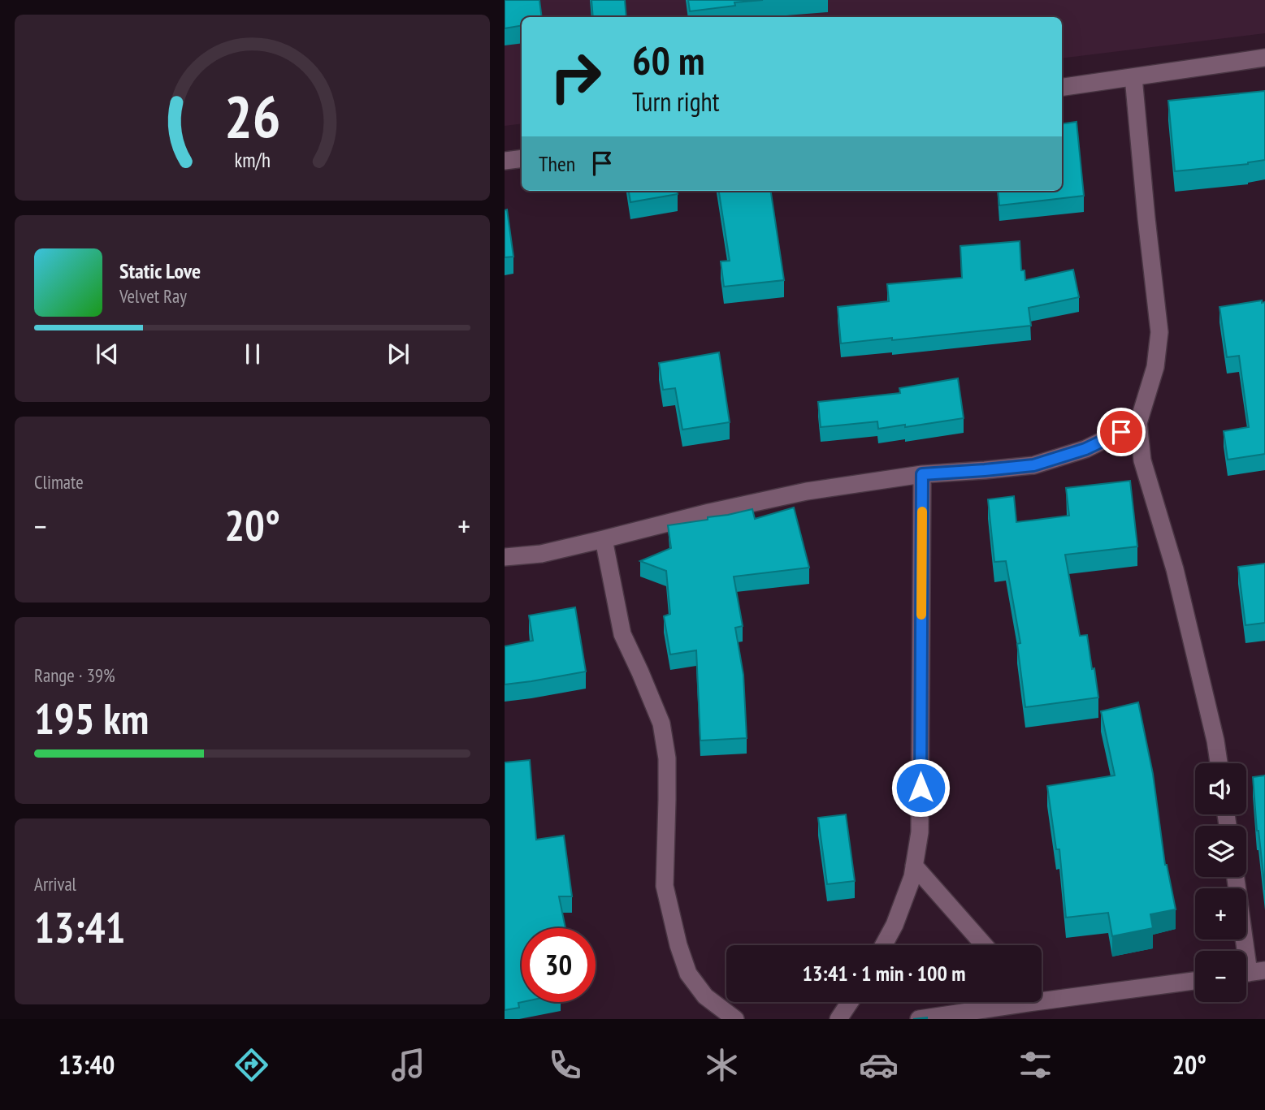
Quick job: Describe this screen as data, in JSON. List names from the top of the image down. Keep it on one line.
{"page":{"turn":["60 m","Turn right"],"then":"Then","song":["Static Love","Velvet Ray"],"tile":["Climate",["Range · 39%","195 km"],["Arrival","13:41"]],"heat":["−","20°","+"],"map_buttons":["+","−"],"limit":"30","trip":"13:41 · 1 min · 100 m","tabs":["13:40","20°"],"gauge":["26","km/h"]}}
